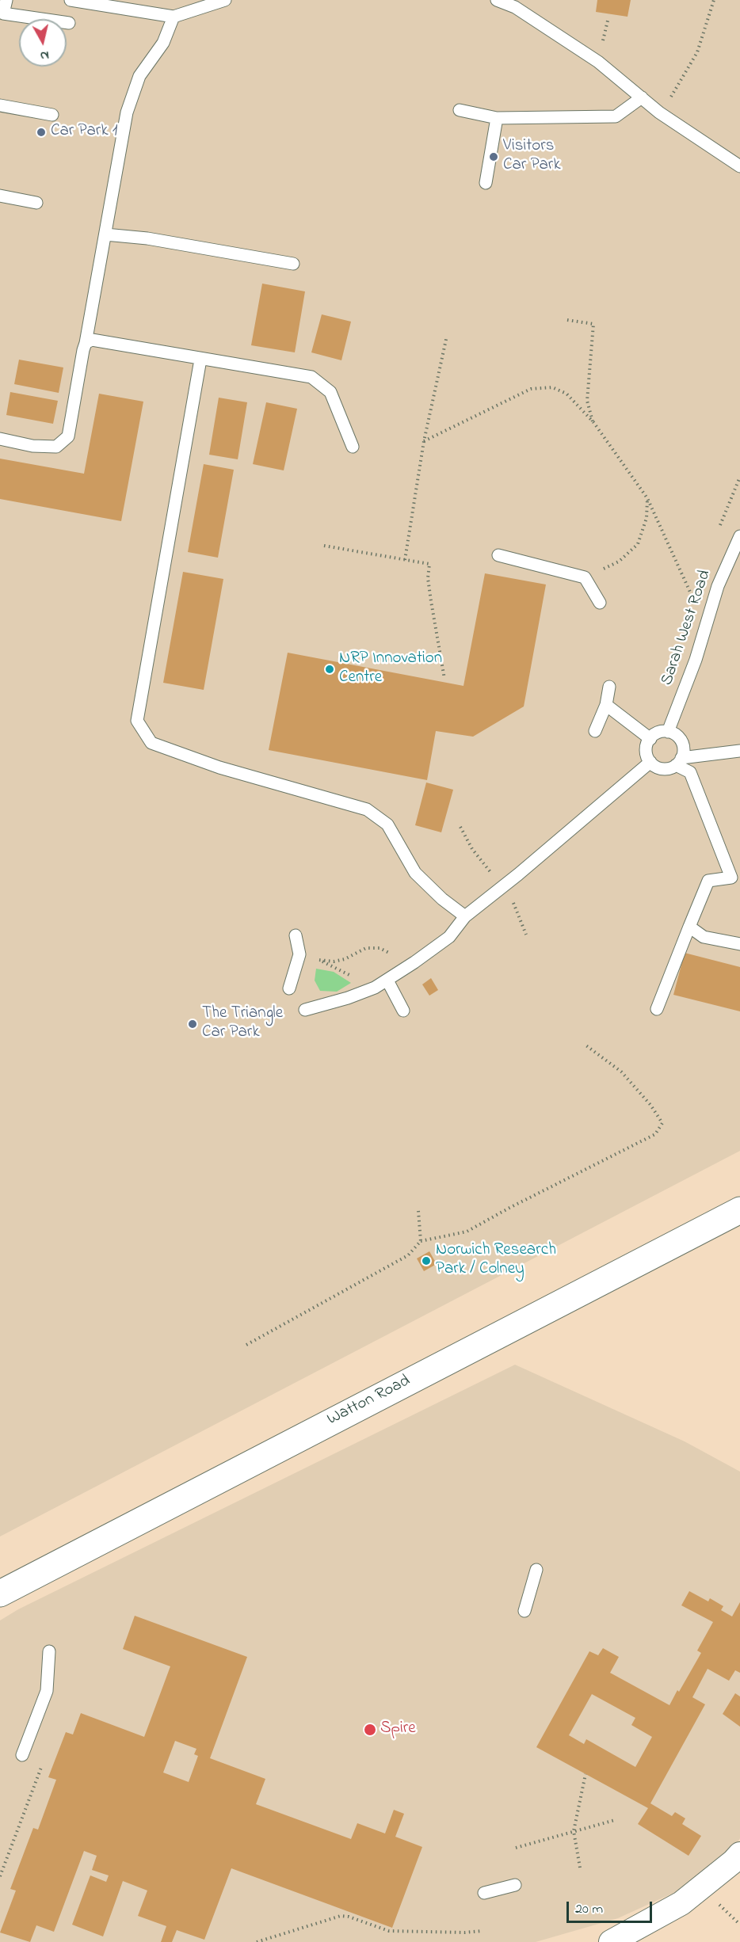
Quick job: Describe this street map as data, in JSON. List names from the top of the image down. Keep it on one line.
{"streets":{"main road":["Watton Road"],"lane":["Sarah West Road"]},"places":["Car Park 1","Visitors Car Park","NRP Innovation Centre","The Triangle Car Park","Norwich Research Park / Colney","Spire"],"scale_bar":"20 m","north":"bottom"}
